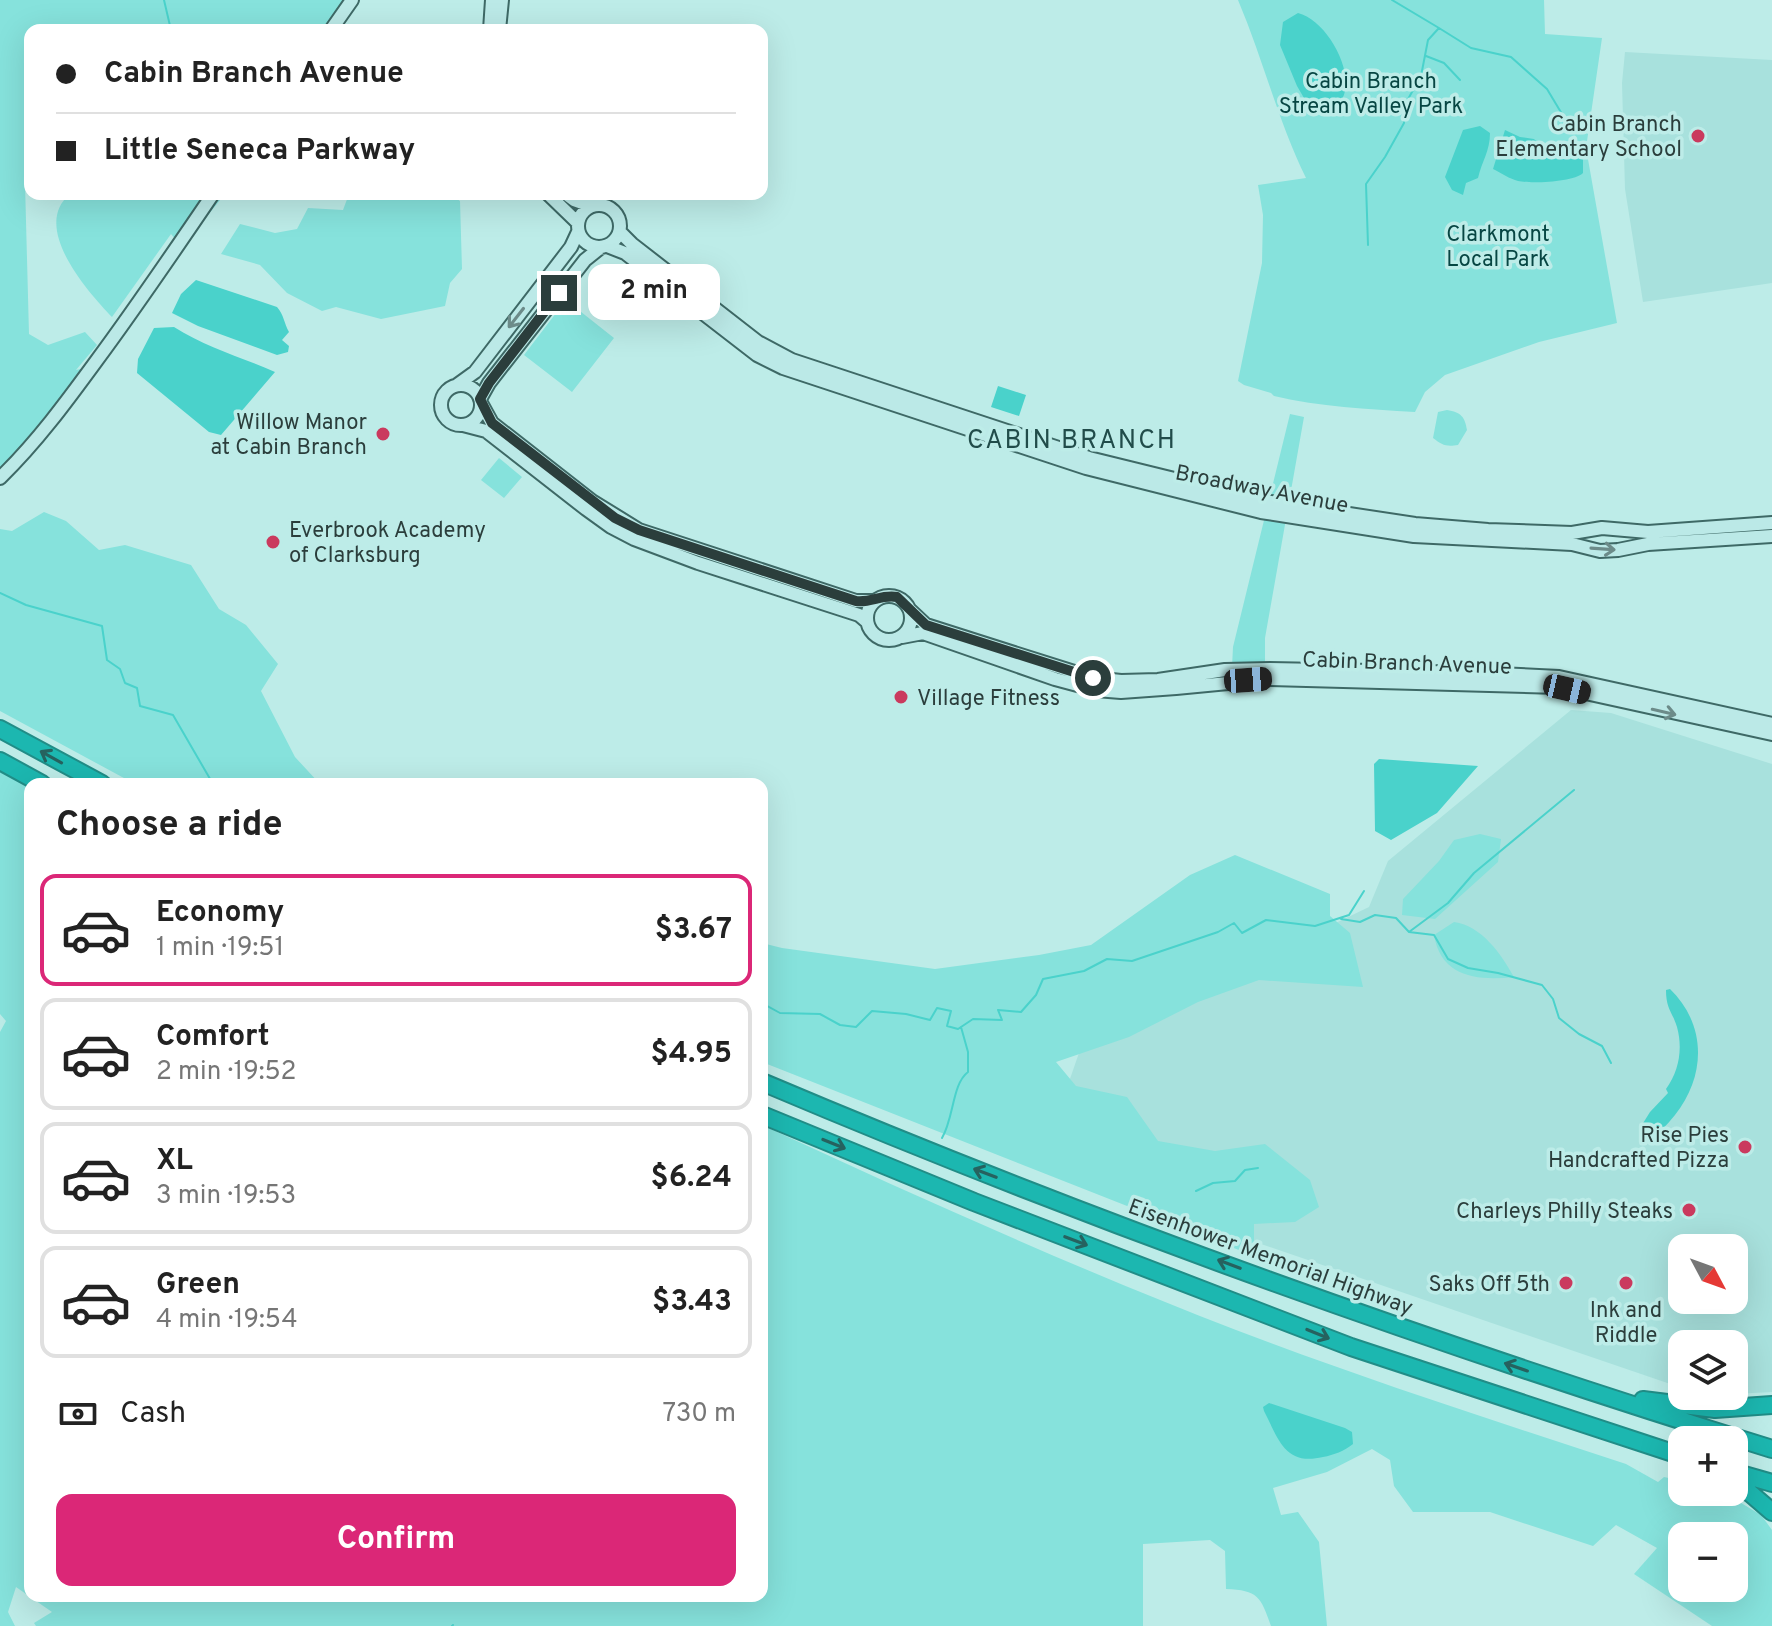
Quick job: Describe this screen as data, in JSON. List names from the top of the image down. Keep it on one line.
{"streets":{"highway":["Eisenhower Memorial Highway"],"street":["Broadway Avenue","Cabin Branch Avenue"]},"districts":["CABIN BRANCH"],"parks":["Cabin Branch Stream Valley Park","Clarkmont Local Park"],"places":["Cabin Branch Elementary School","Willow Manor at Cabin Branch","Everbrook Academy of Clarksburg","Village Fitness","Rise Pies Handcrafted Pizza","Charleys Philly Steaks","Saks Off 5th","Ink and Riddle"],"north":"bottom right","page":{"banner":["Cabin Branch Avenue","Little Seneca Parkway"],"bubble":"2 min","heading":"Choose a ride","list":[{"name":"Economy","note":"1 min · 19:51","value":"$3.67"},{"name":"Comfort","note":"2 min · 19:52","value":"$4.95"},{"name":"XL","note":"3 min · 19:53","value":"$6.24"},{"name":"Green","note":"4 min · 19:54","value":"$3.43"}],"map_buttons":["+","−"],"pay":["Cash","730 m"],"buttons":"Confirm"}}
